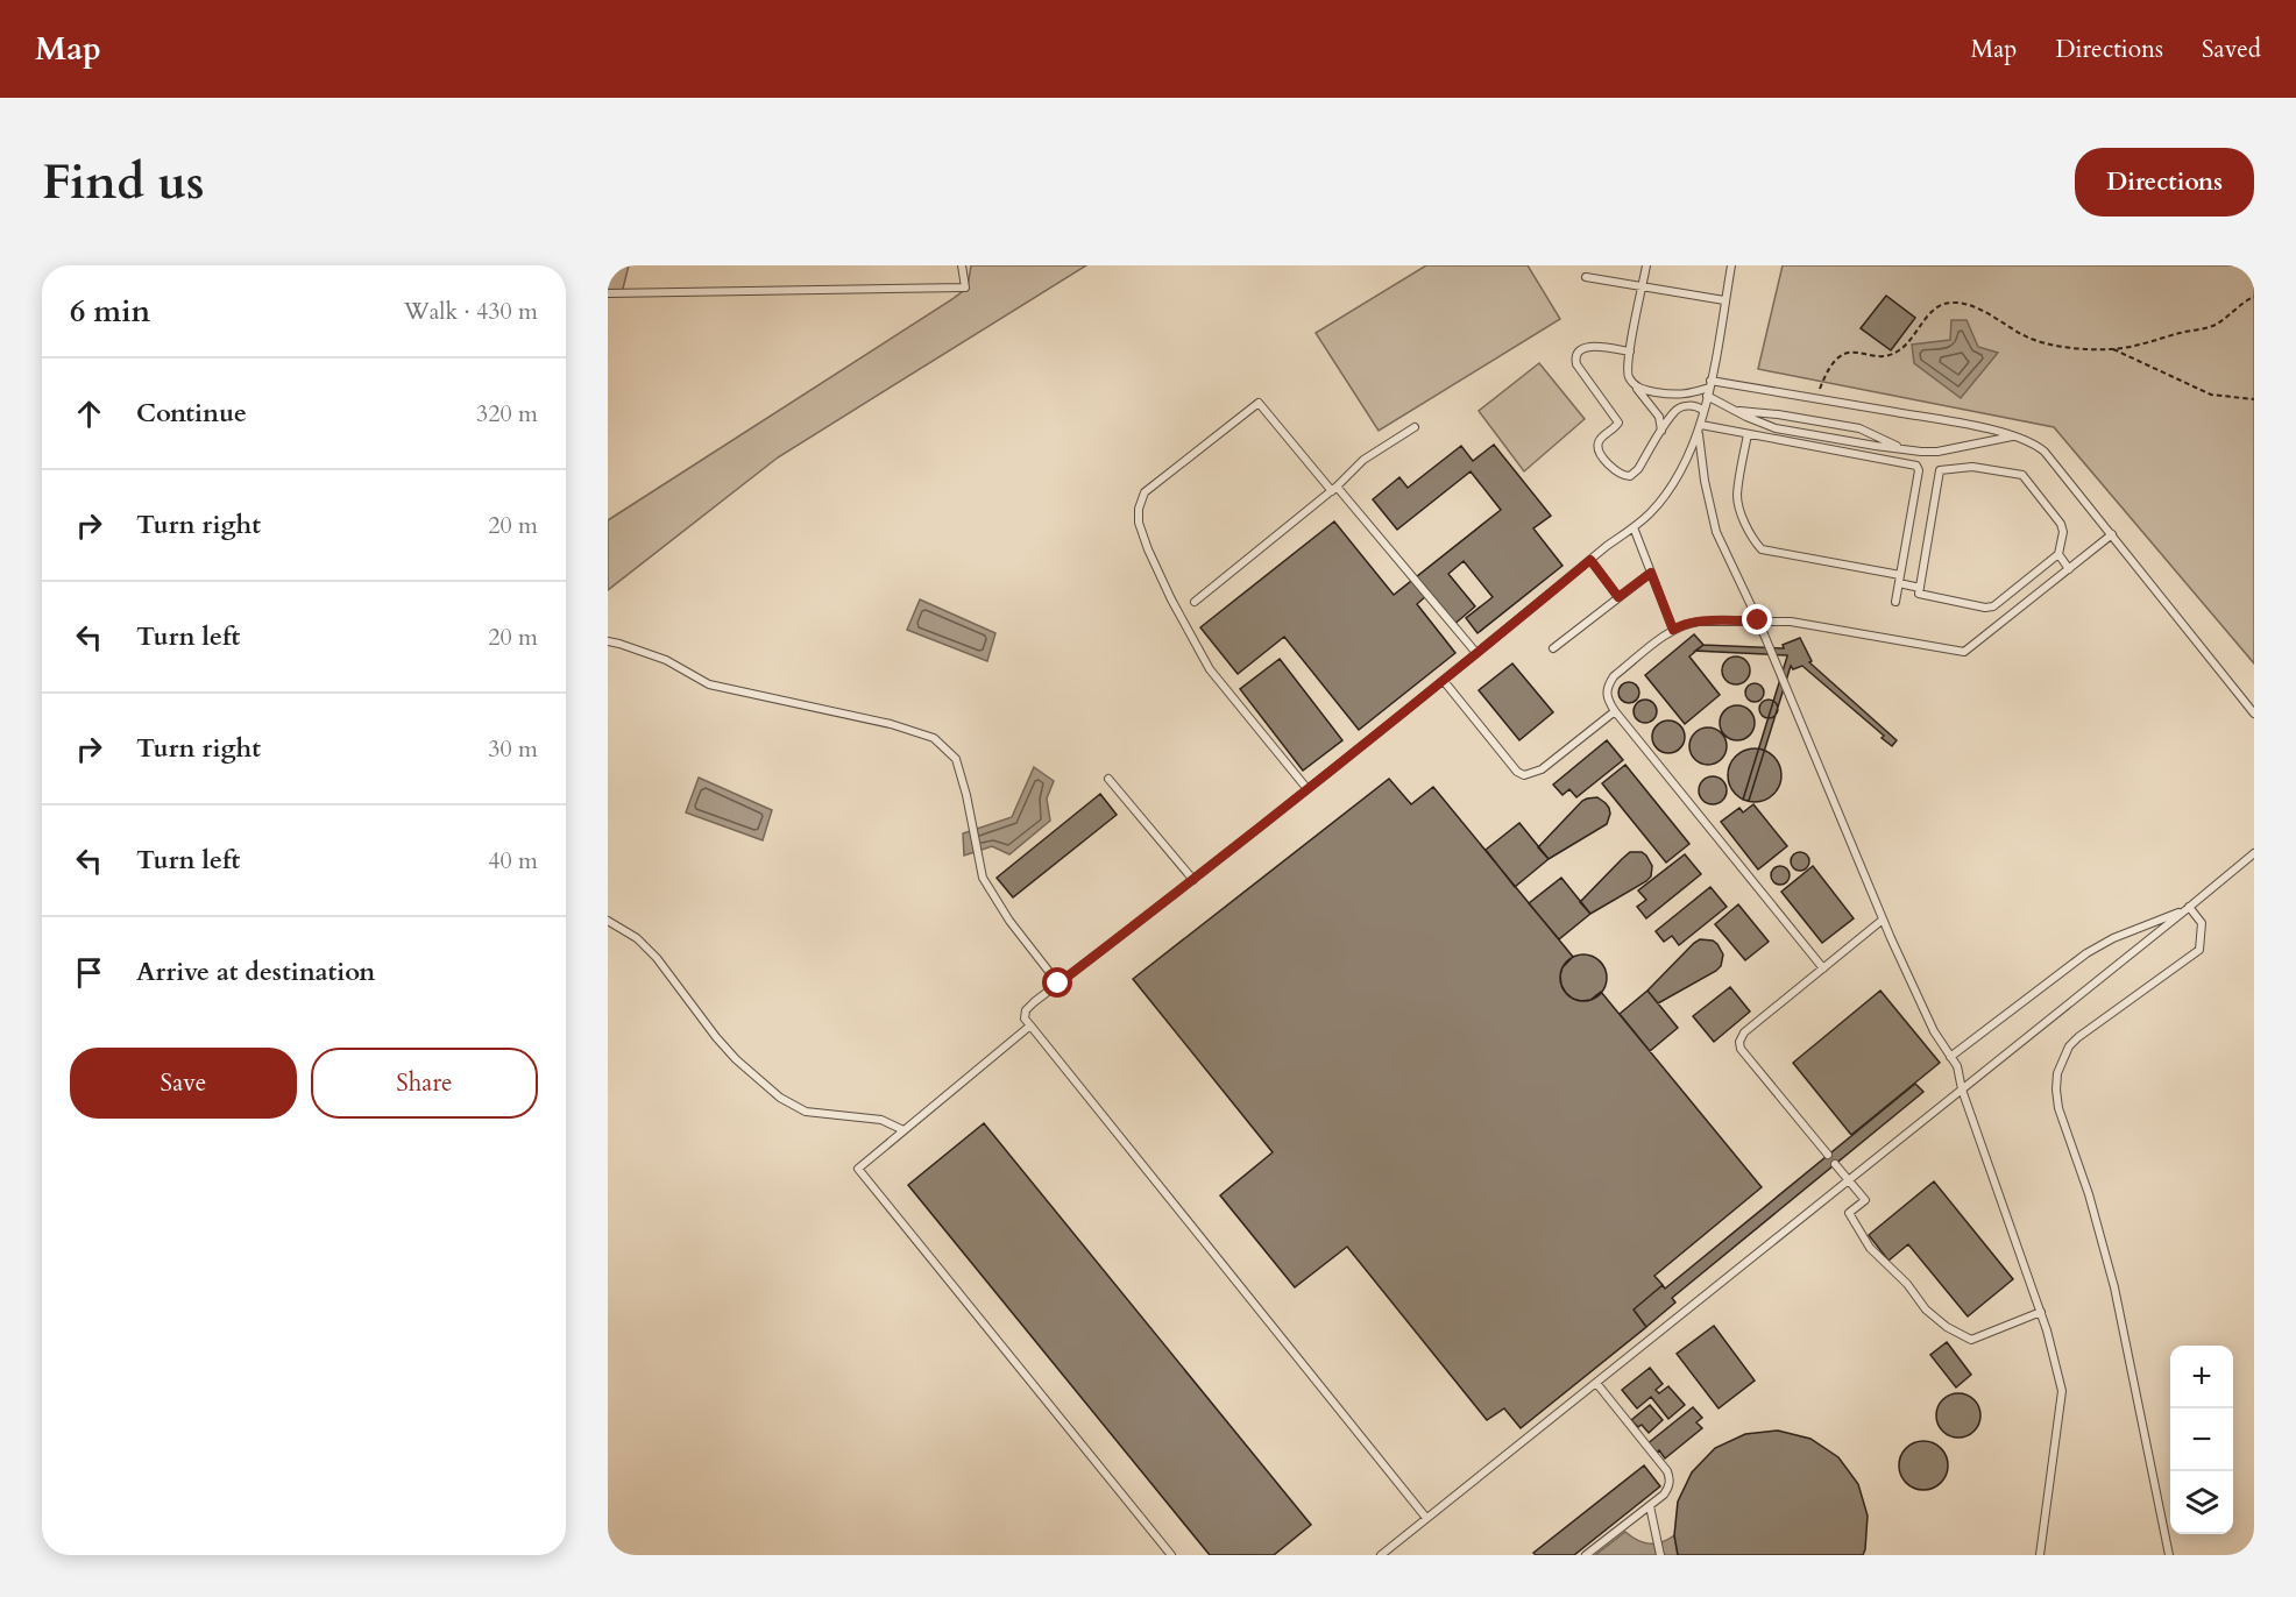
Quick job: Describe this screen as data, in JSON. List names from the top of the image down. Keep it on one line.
{"page":{"header":"Map","nav":["Map","Directions","Saved"],"buttons":["Directions",["Save","Share"]],"title":"Find us","heading":["6 min","Walk · 430 m"],"list":[["Continue","320 m"],["Turn right","20 m"],["Turn left","20 m"],["Turn right","30 m"],["Turn left","40 m"],"Arrive at destination"],"map_buttons":["+","−"]}}
